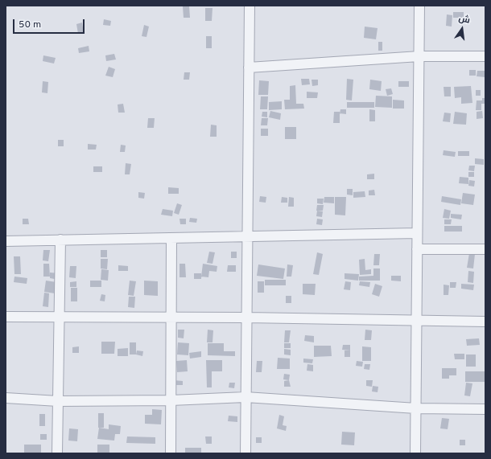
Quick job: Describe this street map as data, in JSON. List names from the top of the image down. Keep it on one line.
{"scale_bar":"50 m","north":"top"}
